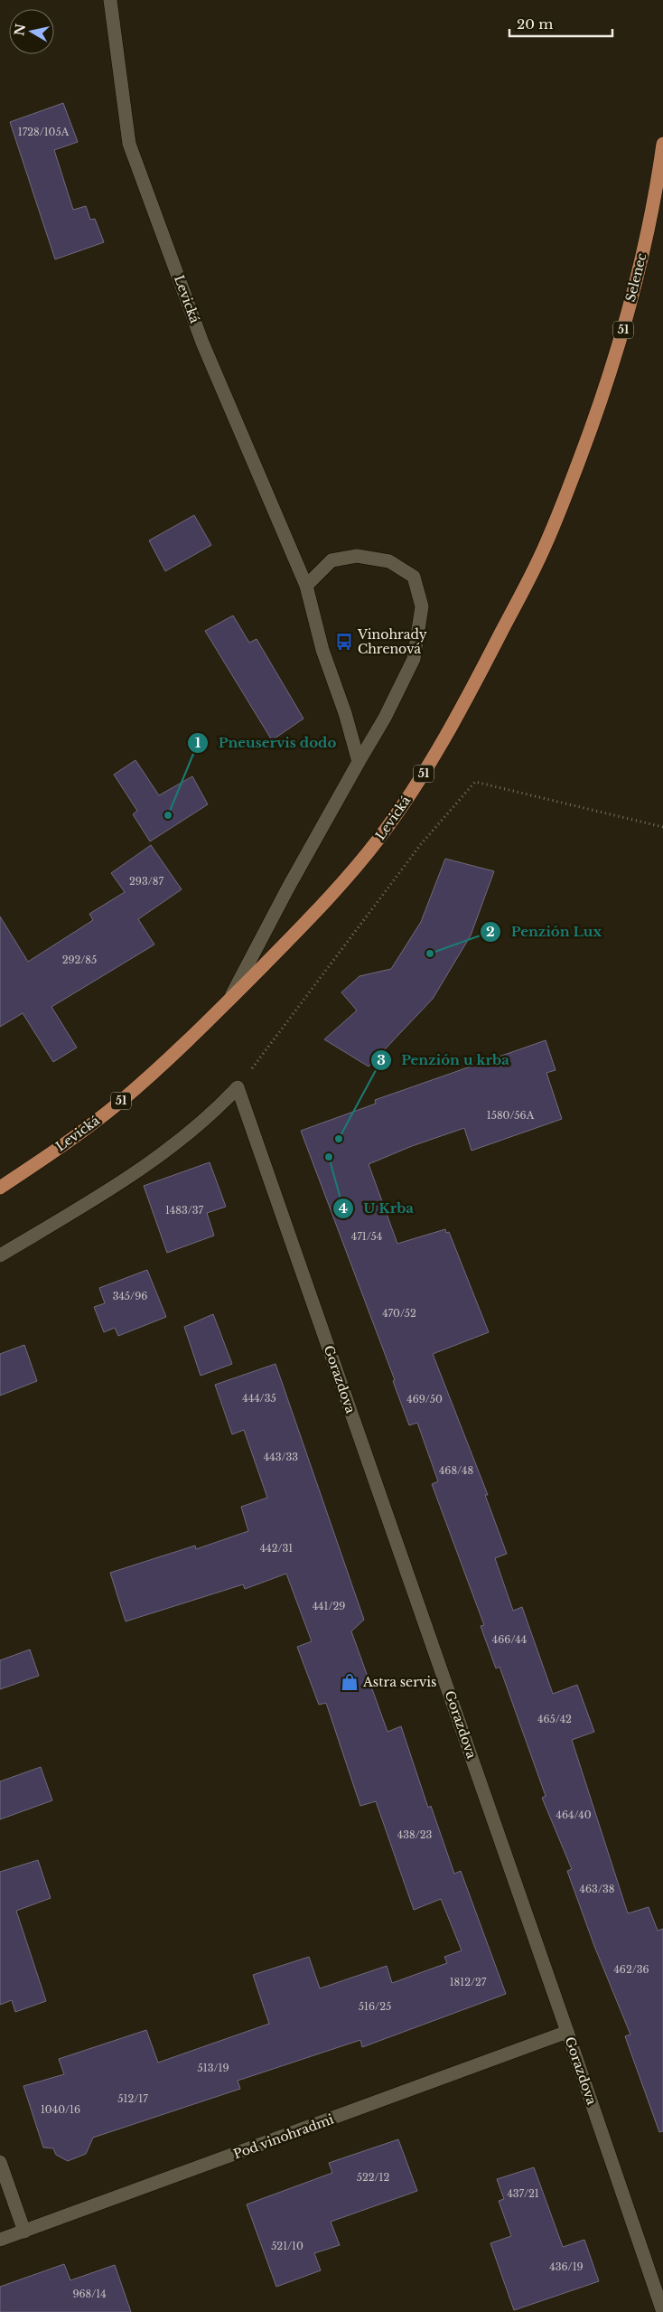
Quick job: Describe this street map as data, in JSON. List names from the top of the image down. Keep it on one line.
{"streets":{"main road":["Selenec","Levická","51"],"street":["Gorazdova","Pod vinohradmi"]},"crossings":[["Selenec","Levická"],["Gorazdova","Pod vinohradmi"]],"places":{"bus stop":["Vinohrady Chrenová"],"other":["Pneuservis dodo","Penzión Lux","Penzión u krba","U Krba"],"shop":["Astra servis"]},"house_numbers":["1728/105A","293/87","292/85","1580/56A","1483/37","471/54","345/96","470/52","444/35","469/50","443/33","468/48","442/31","441/29","466/44","465/42","464/40","438/23","463/38","462/36","1812/27","516/25","513/19","512/17","1040/16","522/12","437/21","521/10","436/19","968/14"],"scale_bar":"20 m","north":"left"}
